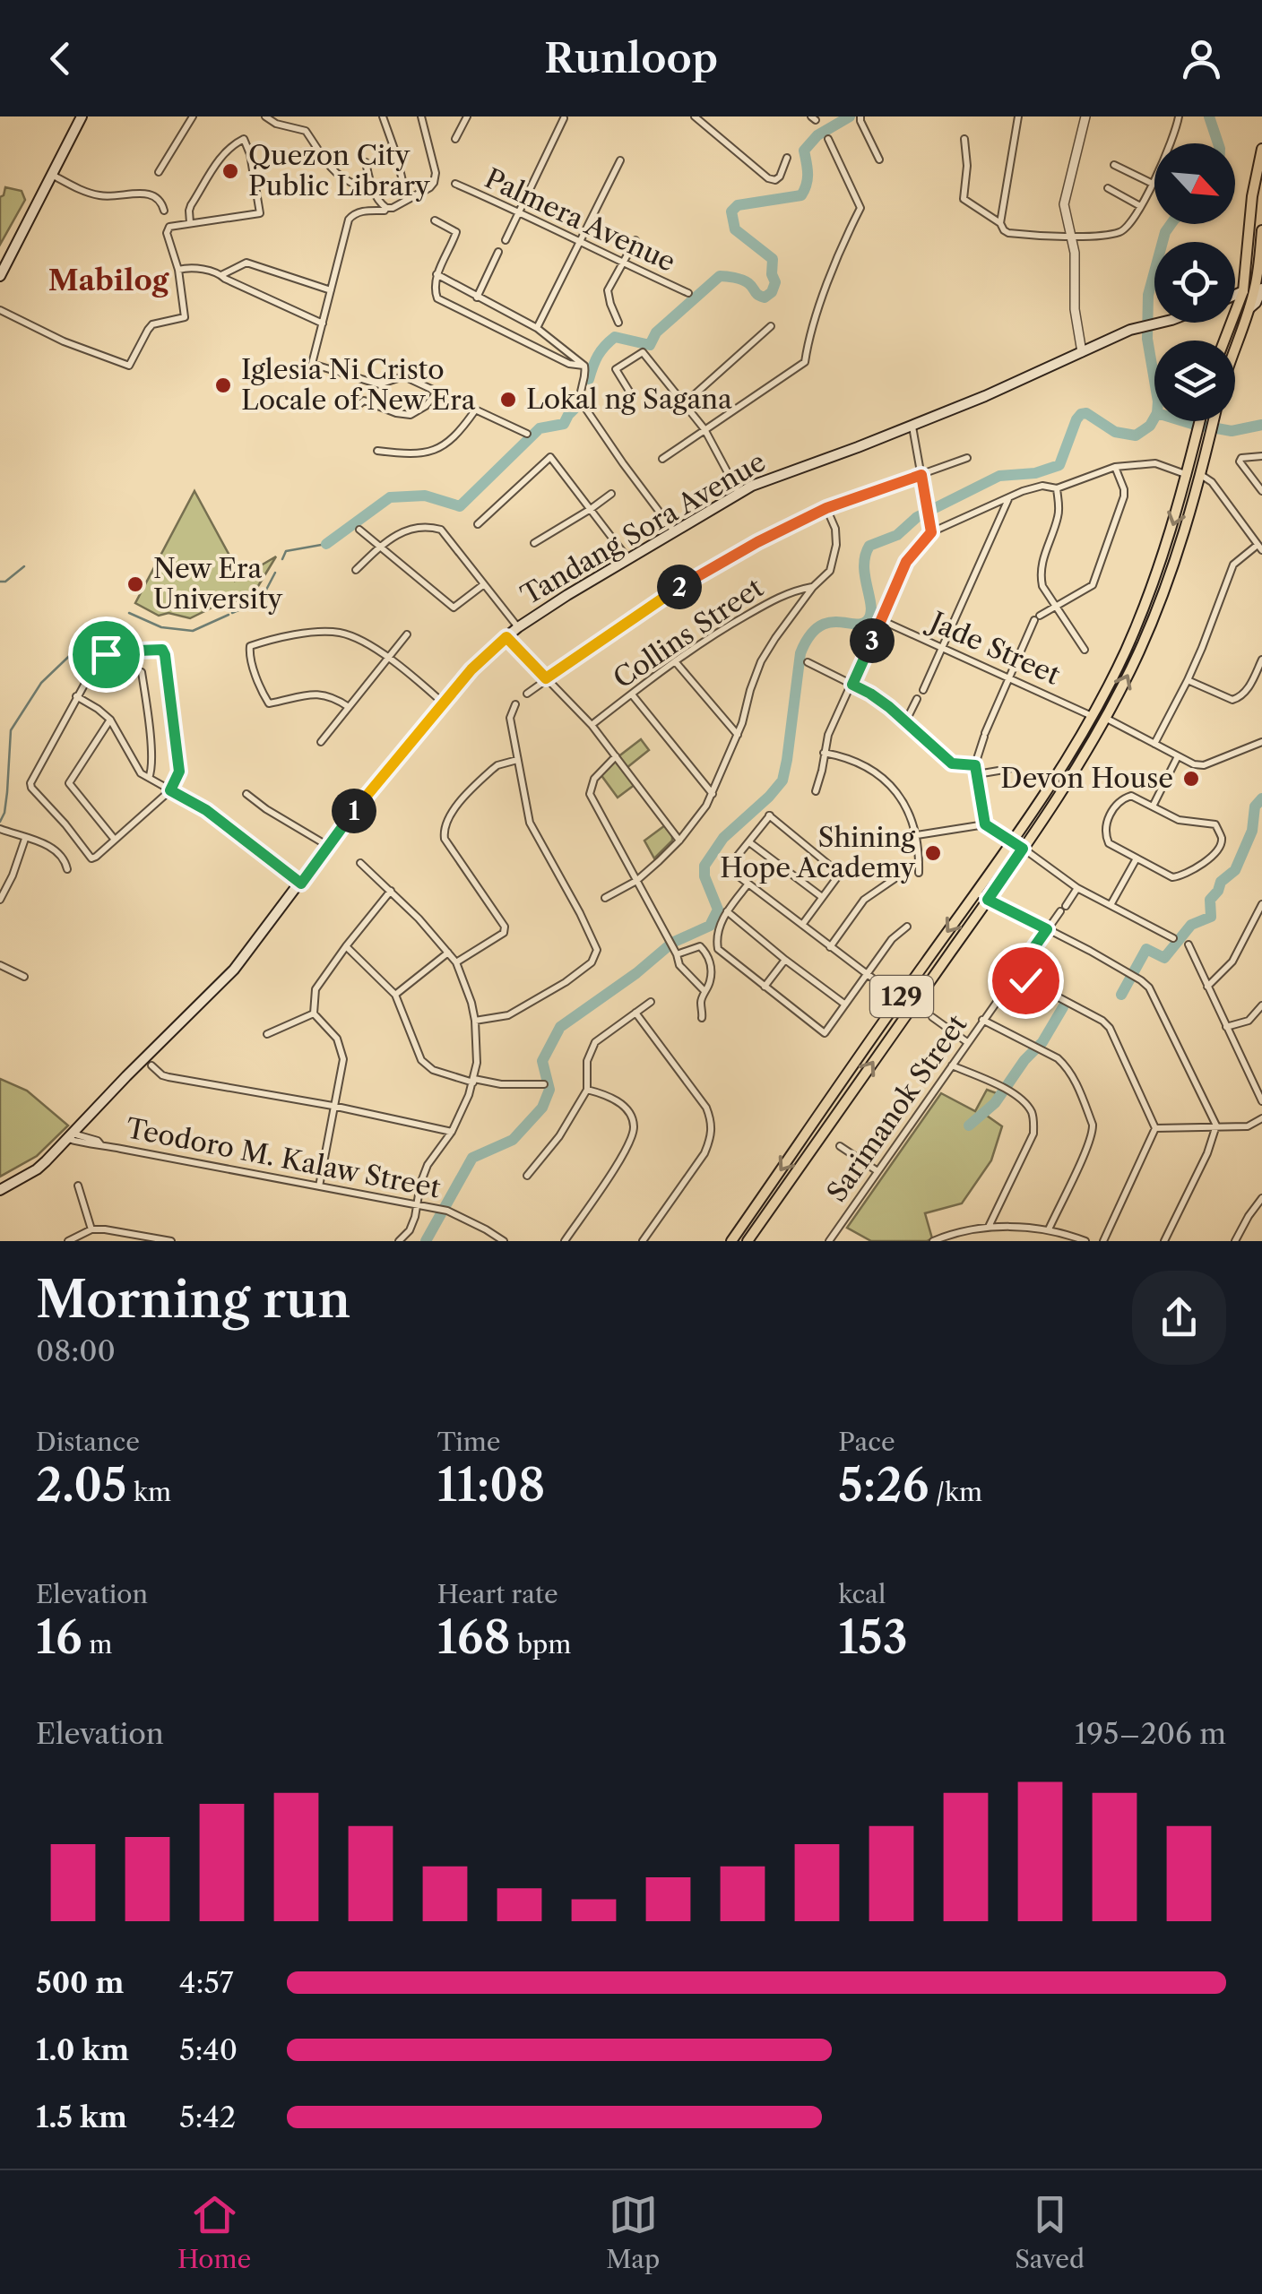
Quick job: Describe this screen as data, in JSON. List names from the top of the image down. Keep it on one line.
{"streets":{"main road":["Tandang Sora Avenue","129"],"street":["Palmera Avenue","Collins Street","Jade Street","Sarimanok Street","Teodoro M. Kalaw Street"]},"crossings":[["Tandang Sora Avenue","Teodoro M. Kalaw Street"],["Jade Street","129"]],"districts":["Mabilog"],"places":["Quezon City Public Library","Iglesia Ni Cristo Locale of New Era","Lokal ng Sagana","New Era University","Devon House","Shining Hope Academy"],"north":"bottom right","page":{"header":"Runloop","pins":["2","3","1"],"heading":["Morning run","08:00"],"stats":[["Distance","2.05 km"],["Time","11:08"],["Pace","5:26 /km"],["Elevation","16 m"],["Heart rate","168 bpm"],["kcal","153"]],"chart":["Elevation","195–206 m"],"list":[{"name":"500 m","note":"4:57"},{"name":"1.0 km","note":"5:40"},{"name":"1.5 km","note":"5:42"}],"tabs":["Home","Map","Saved"]}}
